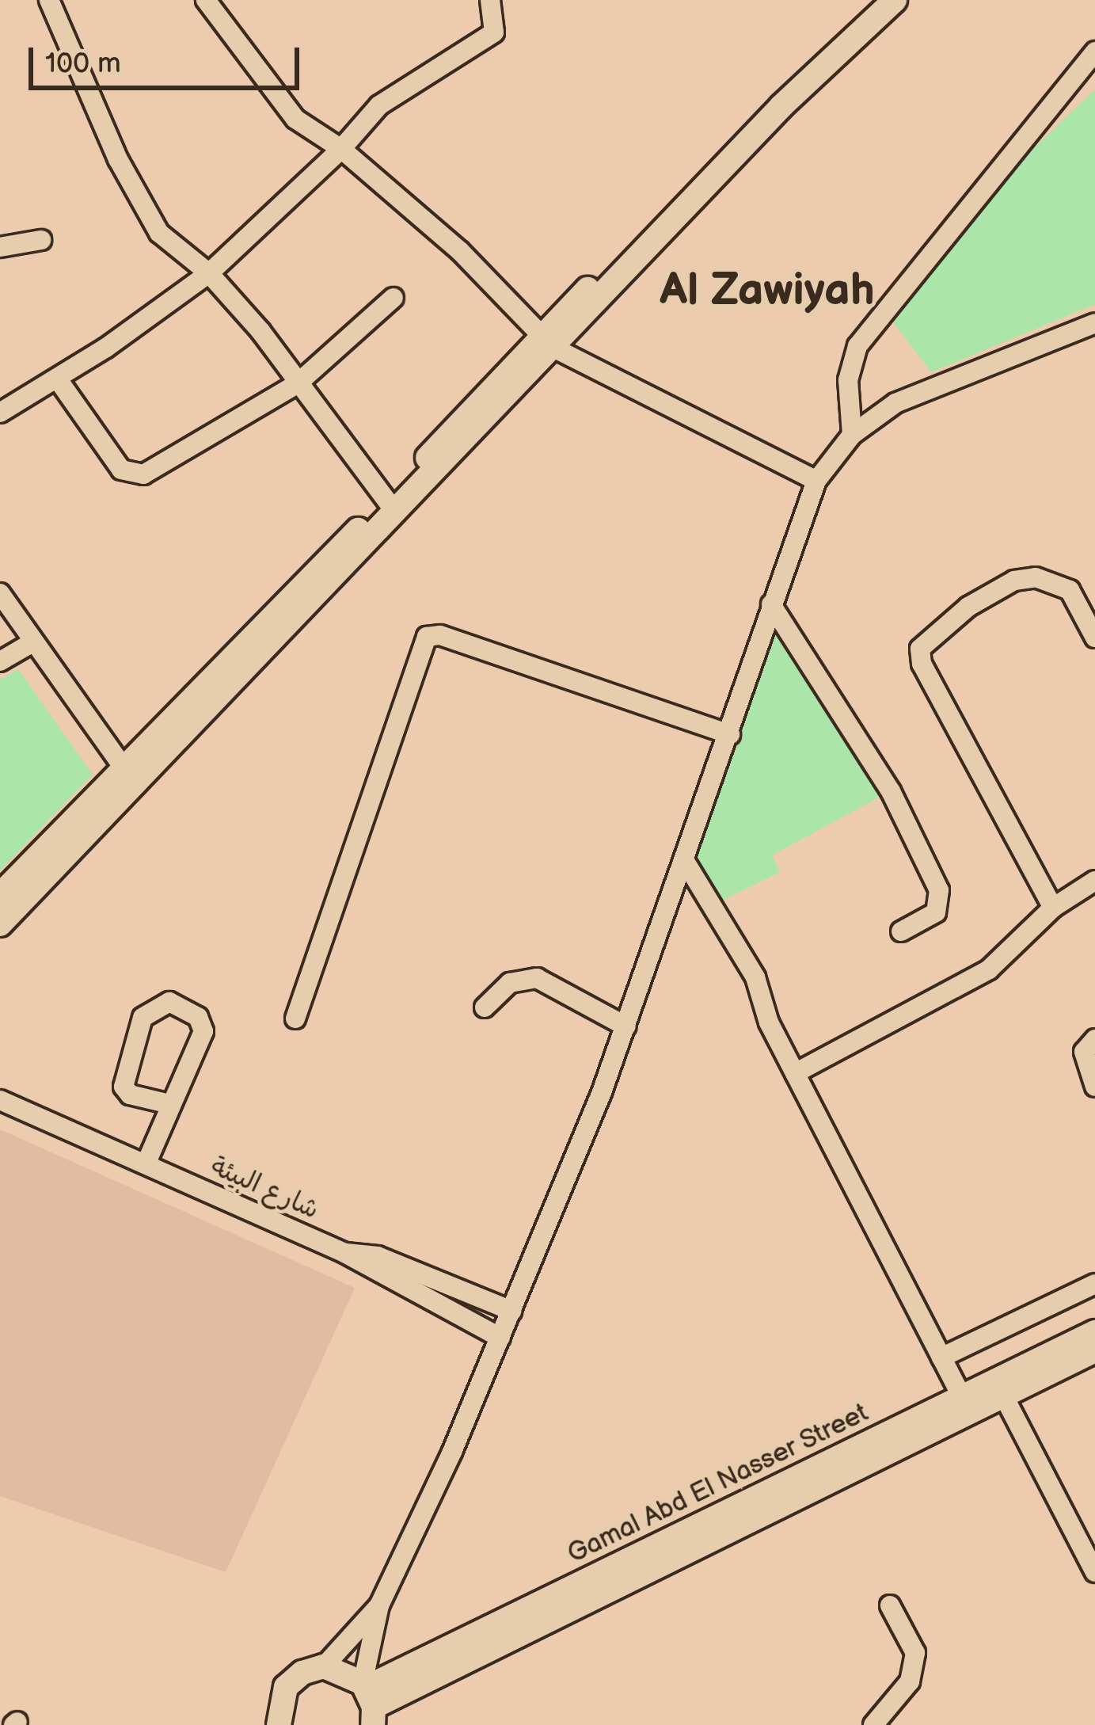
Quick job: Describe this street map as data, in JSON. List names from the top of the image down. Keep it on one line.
{"streets":{"main road":["Gamal Abd El Nasser Street"],"street":["شارع البيئة"]},"districts":["Al Zawiyah"],"scale_bar":"100 m"}
